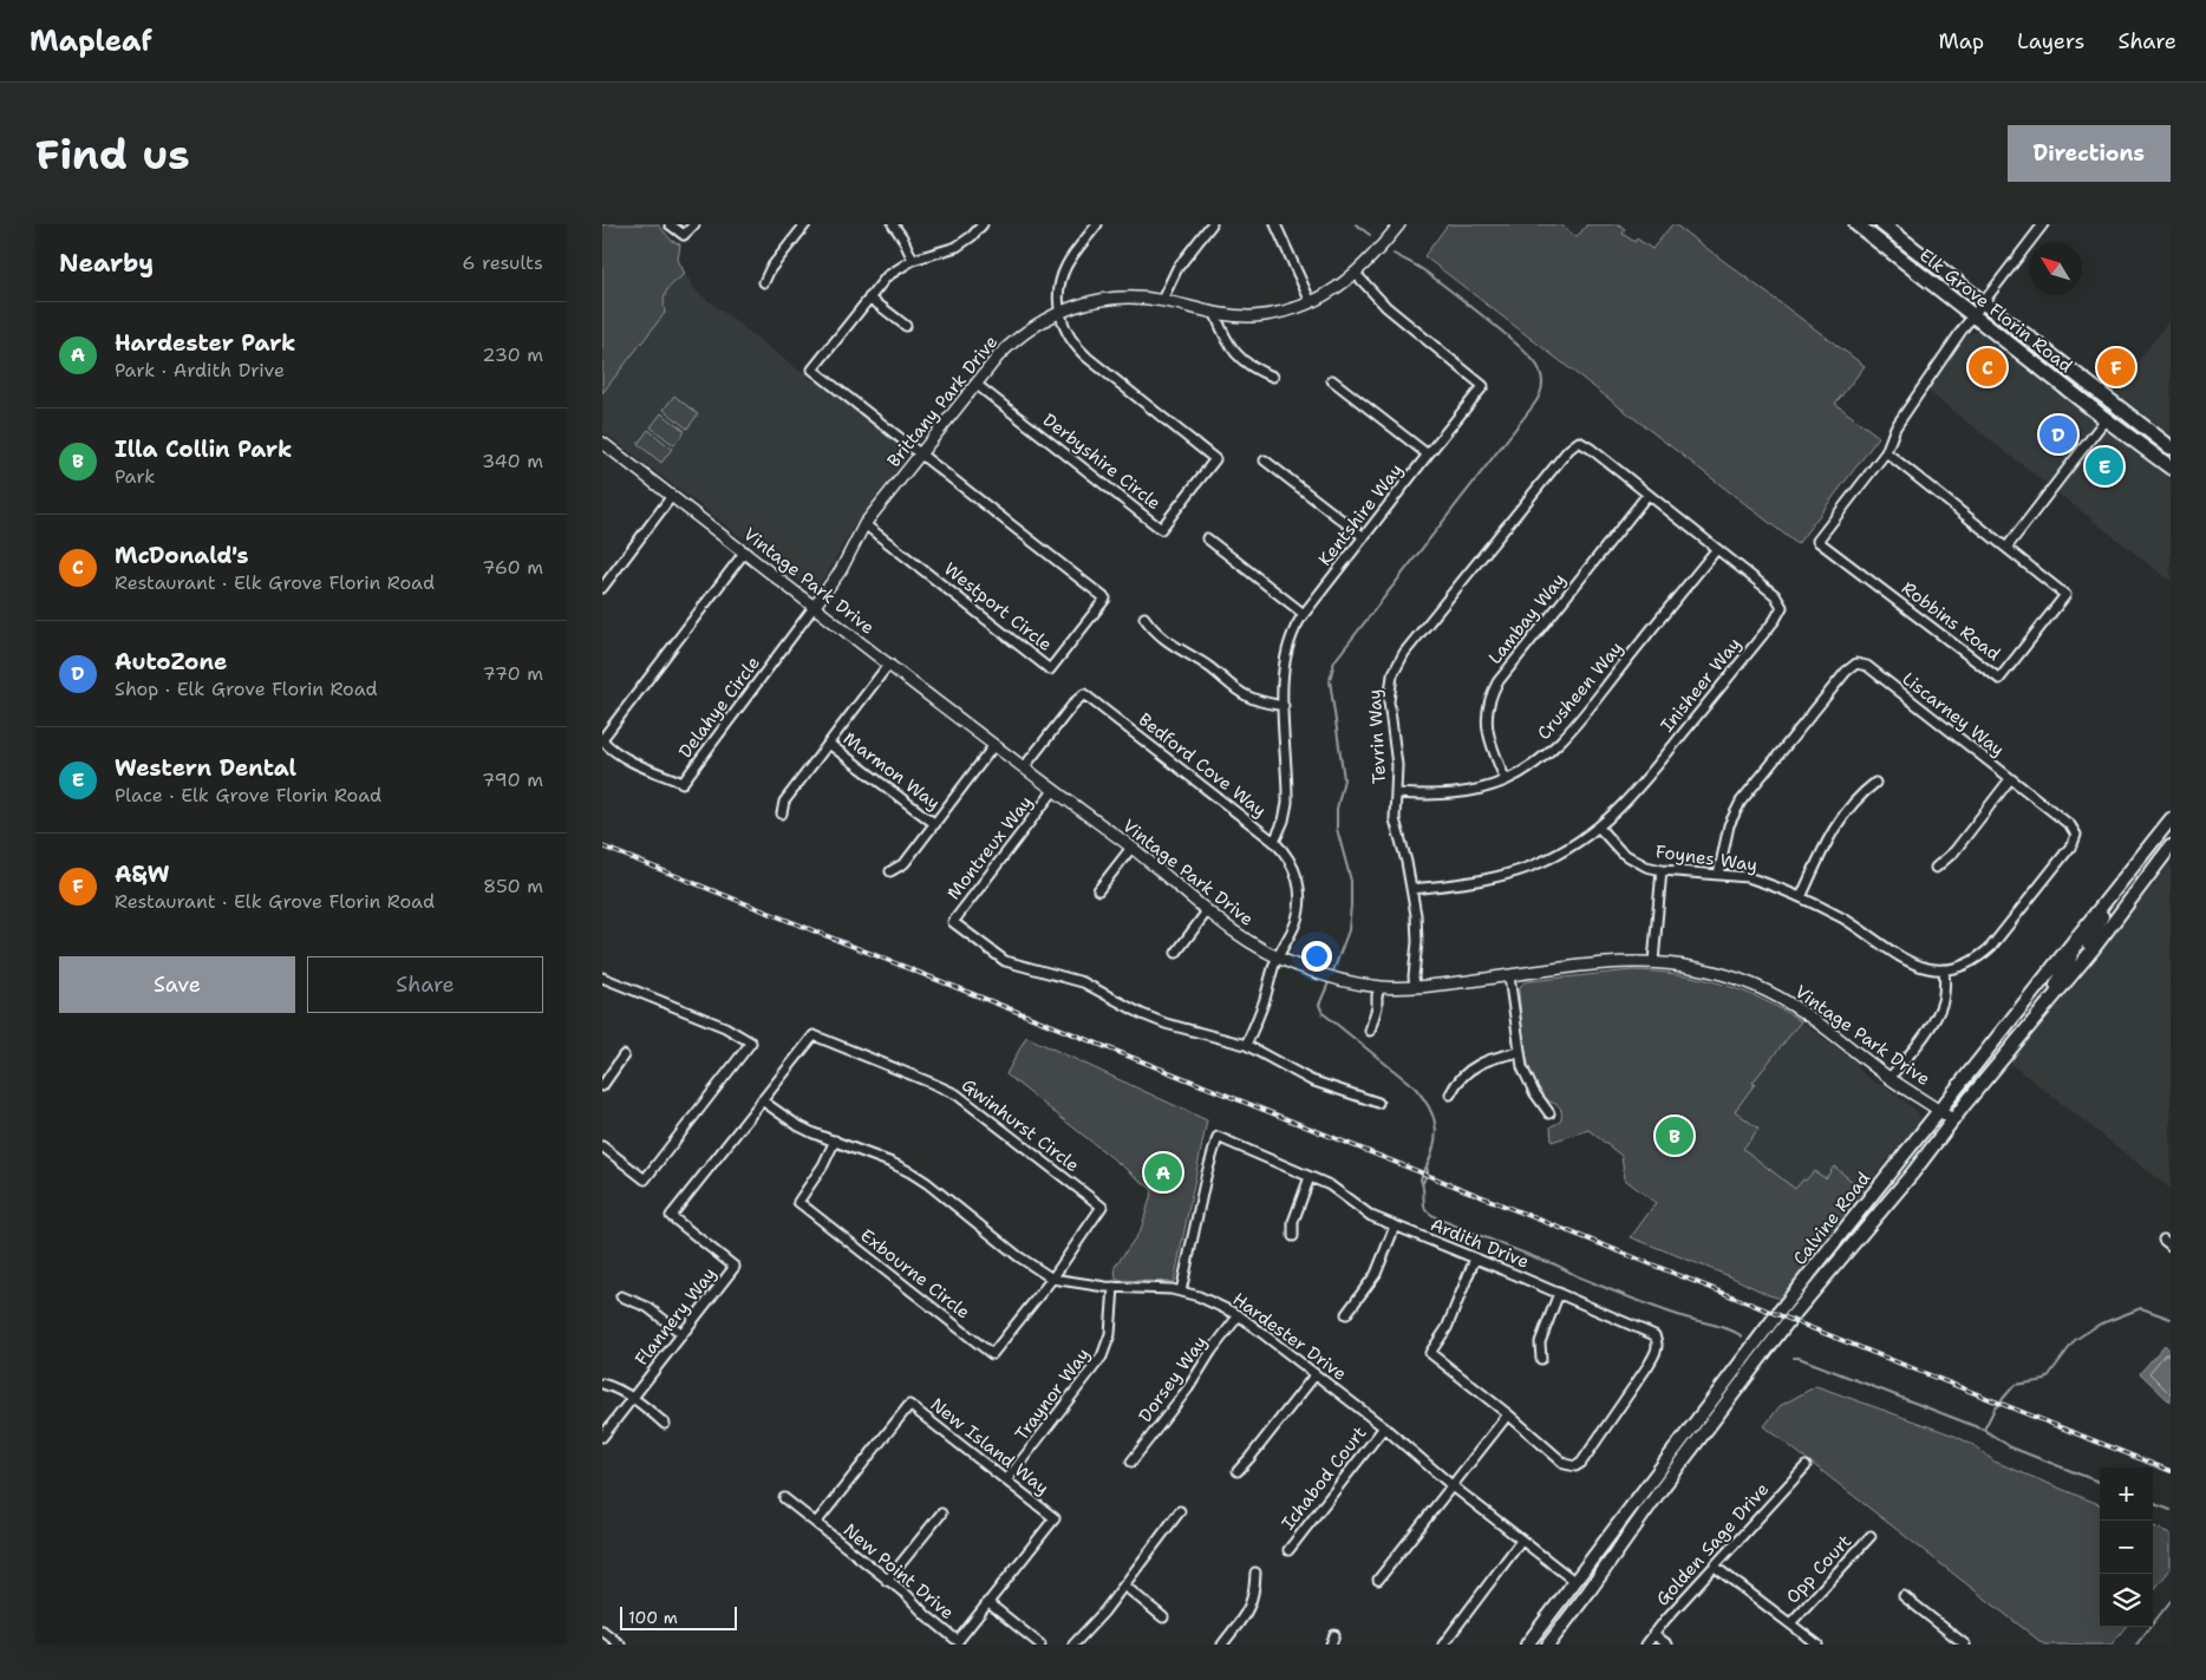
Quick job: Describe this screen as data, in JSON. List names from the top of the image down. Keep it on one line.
{"streets":{"main road":["Elk Grove Florin Road","Calvine Road"],"street":["Brittany Park Drive","Derbyshire Circle","Kentshire Way","Vintage Park Drive","Westport Circle","Lambay Way","Robbins Road","Inisheer Way","Crusheen Way","Delahye Circle","Liscarney Way","Tevrin Way","Bedford Cove Way","Marmon Way","Montreux Way","Foynes Way","Gwinhurst Circle","Ardith Drive","Exbourne Circle","Flannery Way","Hardester Drive","Dorsey Way","Traynor Way","New Island Way","Ichabod Court","Golden Sage Drive","Opp Court","New Point Drive"]},"crossings":[["Elk Grove Florin Road","Robbins Road"],["Brittany Park Drive","Derbyshire Circle"],["Brittany Park Drive","Kentshire Way"],["Brittany Park Drive","Vintage Park Drive"],["Brittany Park Drive","Westport Circle"],["Brittany Park Drive","Delahye Circle"],["Kentshire Way","Bedford Cove Way"],["Vintage Park Drive","Delahye Circle"],["Vintage Park Drive","Tevrin Way"],["Vintage Park Drive","Bedford Cove Way"],["Vintage Park Drive","Marmon Way"],["Vintage Park Drive","Montreux Way"],["Vintage Park Drive","Calvine Road"],["Lambay Way","Inisheer Way"],["Lambay Way","Crusheen Way"],["Inisheer Way","Crusheen Way"],["Inisheer Way","Tevrin Way"],["Inisheer Way","Foynes Way"],["Crusheen Way","Tevrin Way"],["Liscarney Way","Foynes Way"],["Bedford Cove Way","Montreux Way"],["Gwinhurst Circle","Exbourne Circle"],["Gwinhurst Circle","Flannery Way"],["Gwinhurst Circle","Hardester Drive"],["Calvine Road","Hardester Drive"],["Ardith Drive","Hardester Drive"],["Exbourne Circle","Hardester Drive"],["Flannery Way","Hardester Drive"],["Hardester Drive","Dorsey Way"],["Hardester Drive","Traynor Way"],["Hardester Drive","Ichabod Court"],["Traynor Way","New Island Way"],["New Island Way","New Point Drive"]],"scale_bar":"100 m","north":"top left","page":{"header":"Mapleaf","nav":["Map","Layers","Share"],"buttons":["Directions",["Save","Share"]],"title":"Find us","heading":["Nearby","6 results"],"list":[{"mark":"A","name":"Hardester Park","note":"Park · Ardith Drive","value":"230 m"},{"mark":"B","name":"Illa Collin Park","note":"Park","value":"340 m"},{"mark":"C","name":"McDonald's","note":"Restaurant · Elk Grove Florin Road","value":"760 m"},{"mark":"D","name":"AutoZone","note":"Shop · Elk Grove Florin Road","value":"770 m"},{"mark":"E","name":"Western Dental","note":"Place · Elk Grove Florin Road","value":"790 m"},{"mark":"F","name":"A&W","note":"Restaurant · Elk Grove Florin Road","value":"850 m"}],"pins":["C","F","D","E","B","A"],"map_buttons":["+","−"],"scale":"100 m"}}
